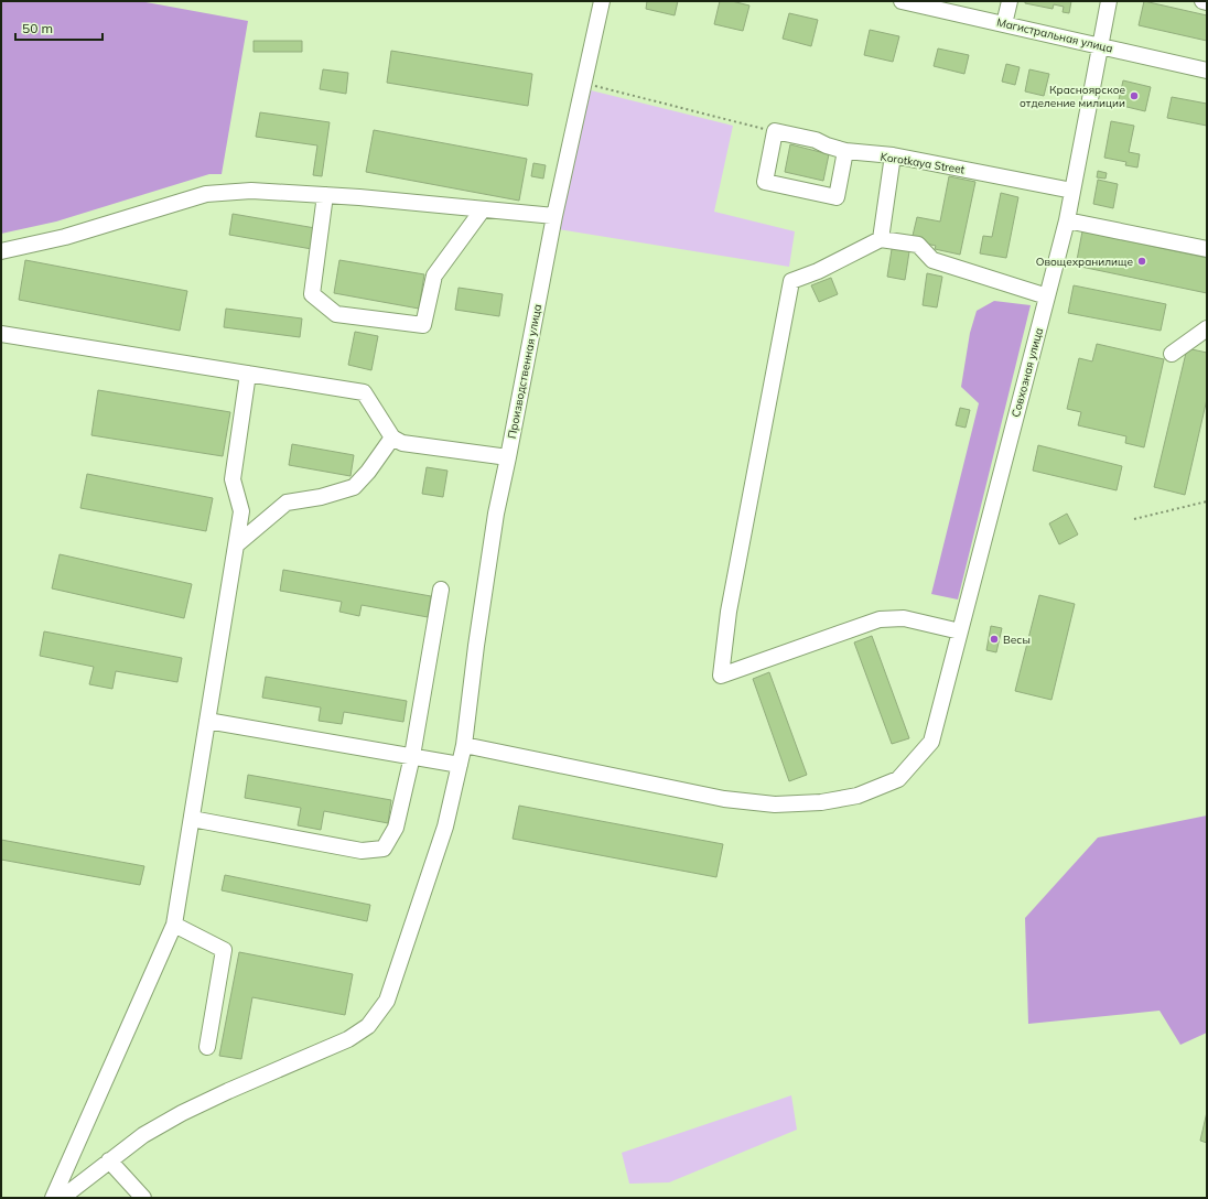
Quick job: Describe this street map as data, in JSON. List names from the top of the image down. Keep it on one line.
{"streets":{"street":["Магистральная улица","Korotkaya Street","Производственная улица","Совхозная улица"]},"crossings":[["Магистральная улица","Совхозная улица"],["Korotkaya Street","Совхозная улица"],["Производственная улица","Совхозная улица"]],"places":["Красноярское отделение милиции","Овощехранилище","Весы"],"scale_bar":"50 m"}
